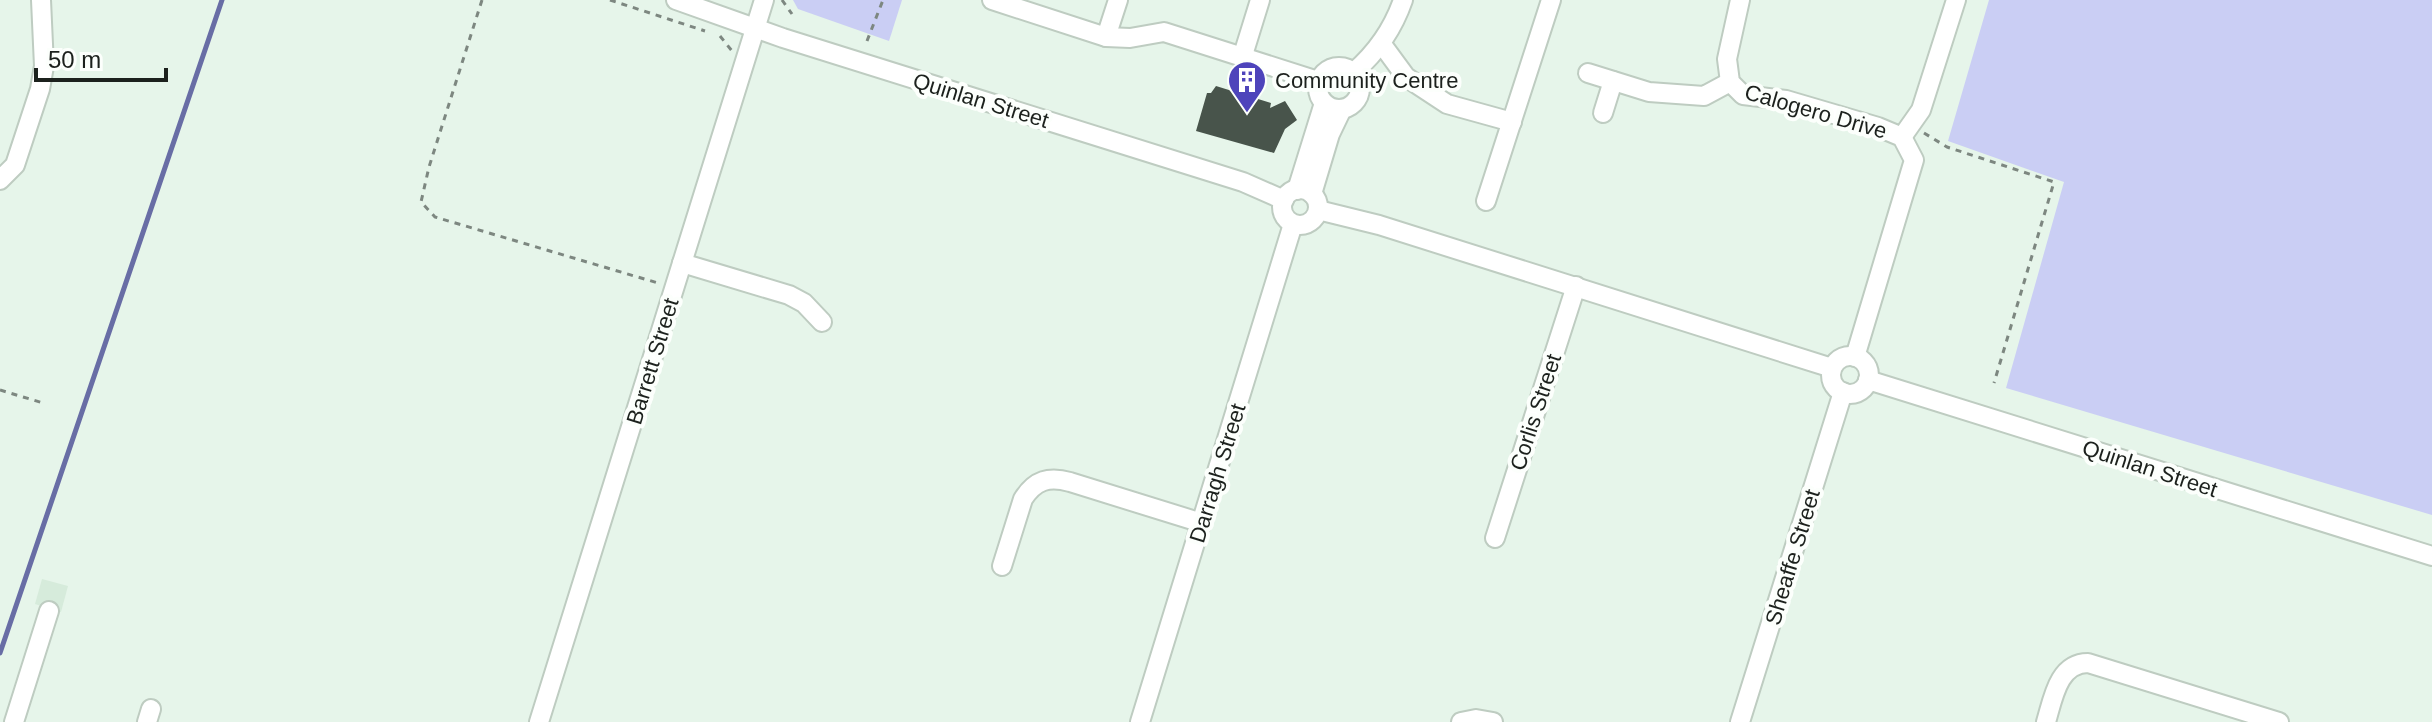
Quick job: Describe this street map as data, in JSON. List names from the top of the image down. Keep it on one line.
{"streets":{"street":["Quinlan Street","Calogero Drive","Barrett Street","Corlis Street","Darragh Street","Sheaffe Street"]},"crossings":[["Quinlan Street","Calogero Drive"],["Quinlan Street","Barrett Street"],["Quinlan Street","Corlis Street"],["Quinlan Street","Sheaffe Street"],["Calogero Drive","Sheaffe Street"]],"places":{"building":["Community Centre"]},"scale_bar":"50 m"}
